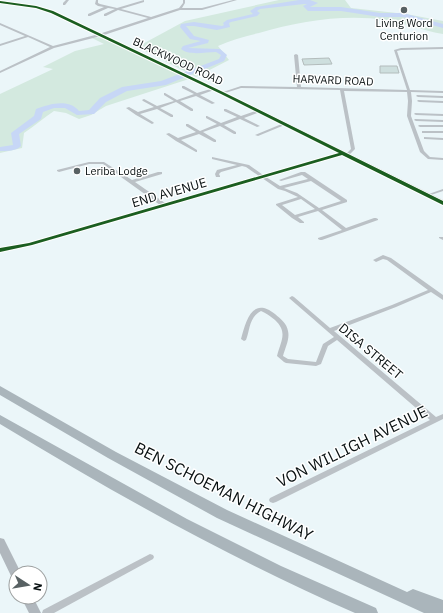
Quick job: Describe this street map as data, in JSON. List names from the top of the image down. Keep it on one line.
{"streets":{"highway":["BEN SCHOEMAN HIGHWAY"],"street":["BLACKWOOD ROAD","HARVARD ROAD","END AVENUE","DISA STREET","VON WILLIGH AVENUE"]},"crossings":[["BLACKWOOD ROAD","HARVARD ROAD"],["BLACKWOOD ROAD","END AVENUE"],["DISA STREET","VON WILLIGH AVENUE"]],"places":["Living Word Centurion","Leriba Lodge"],"north":"right"}
